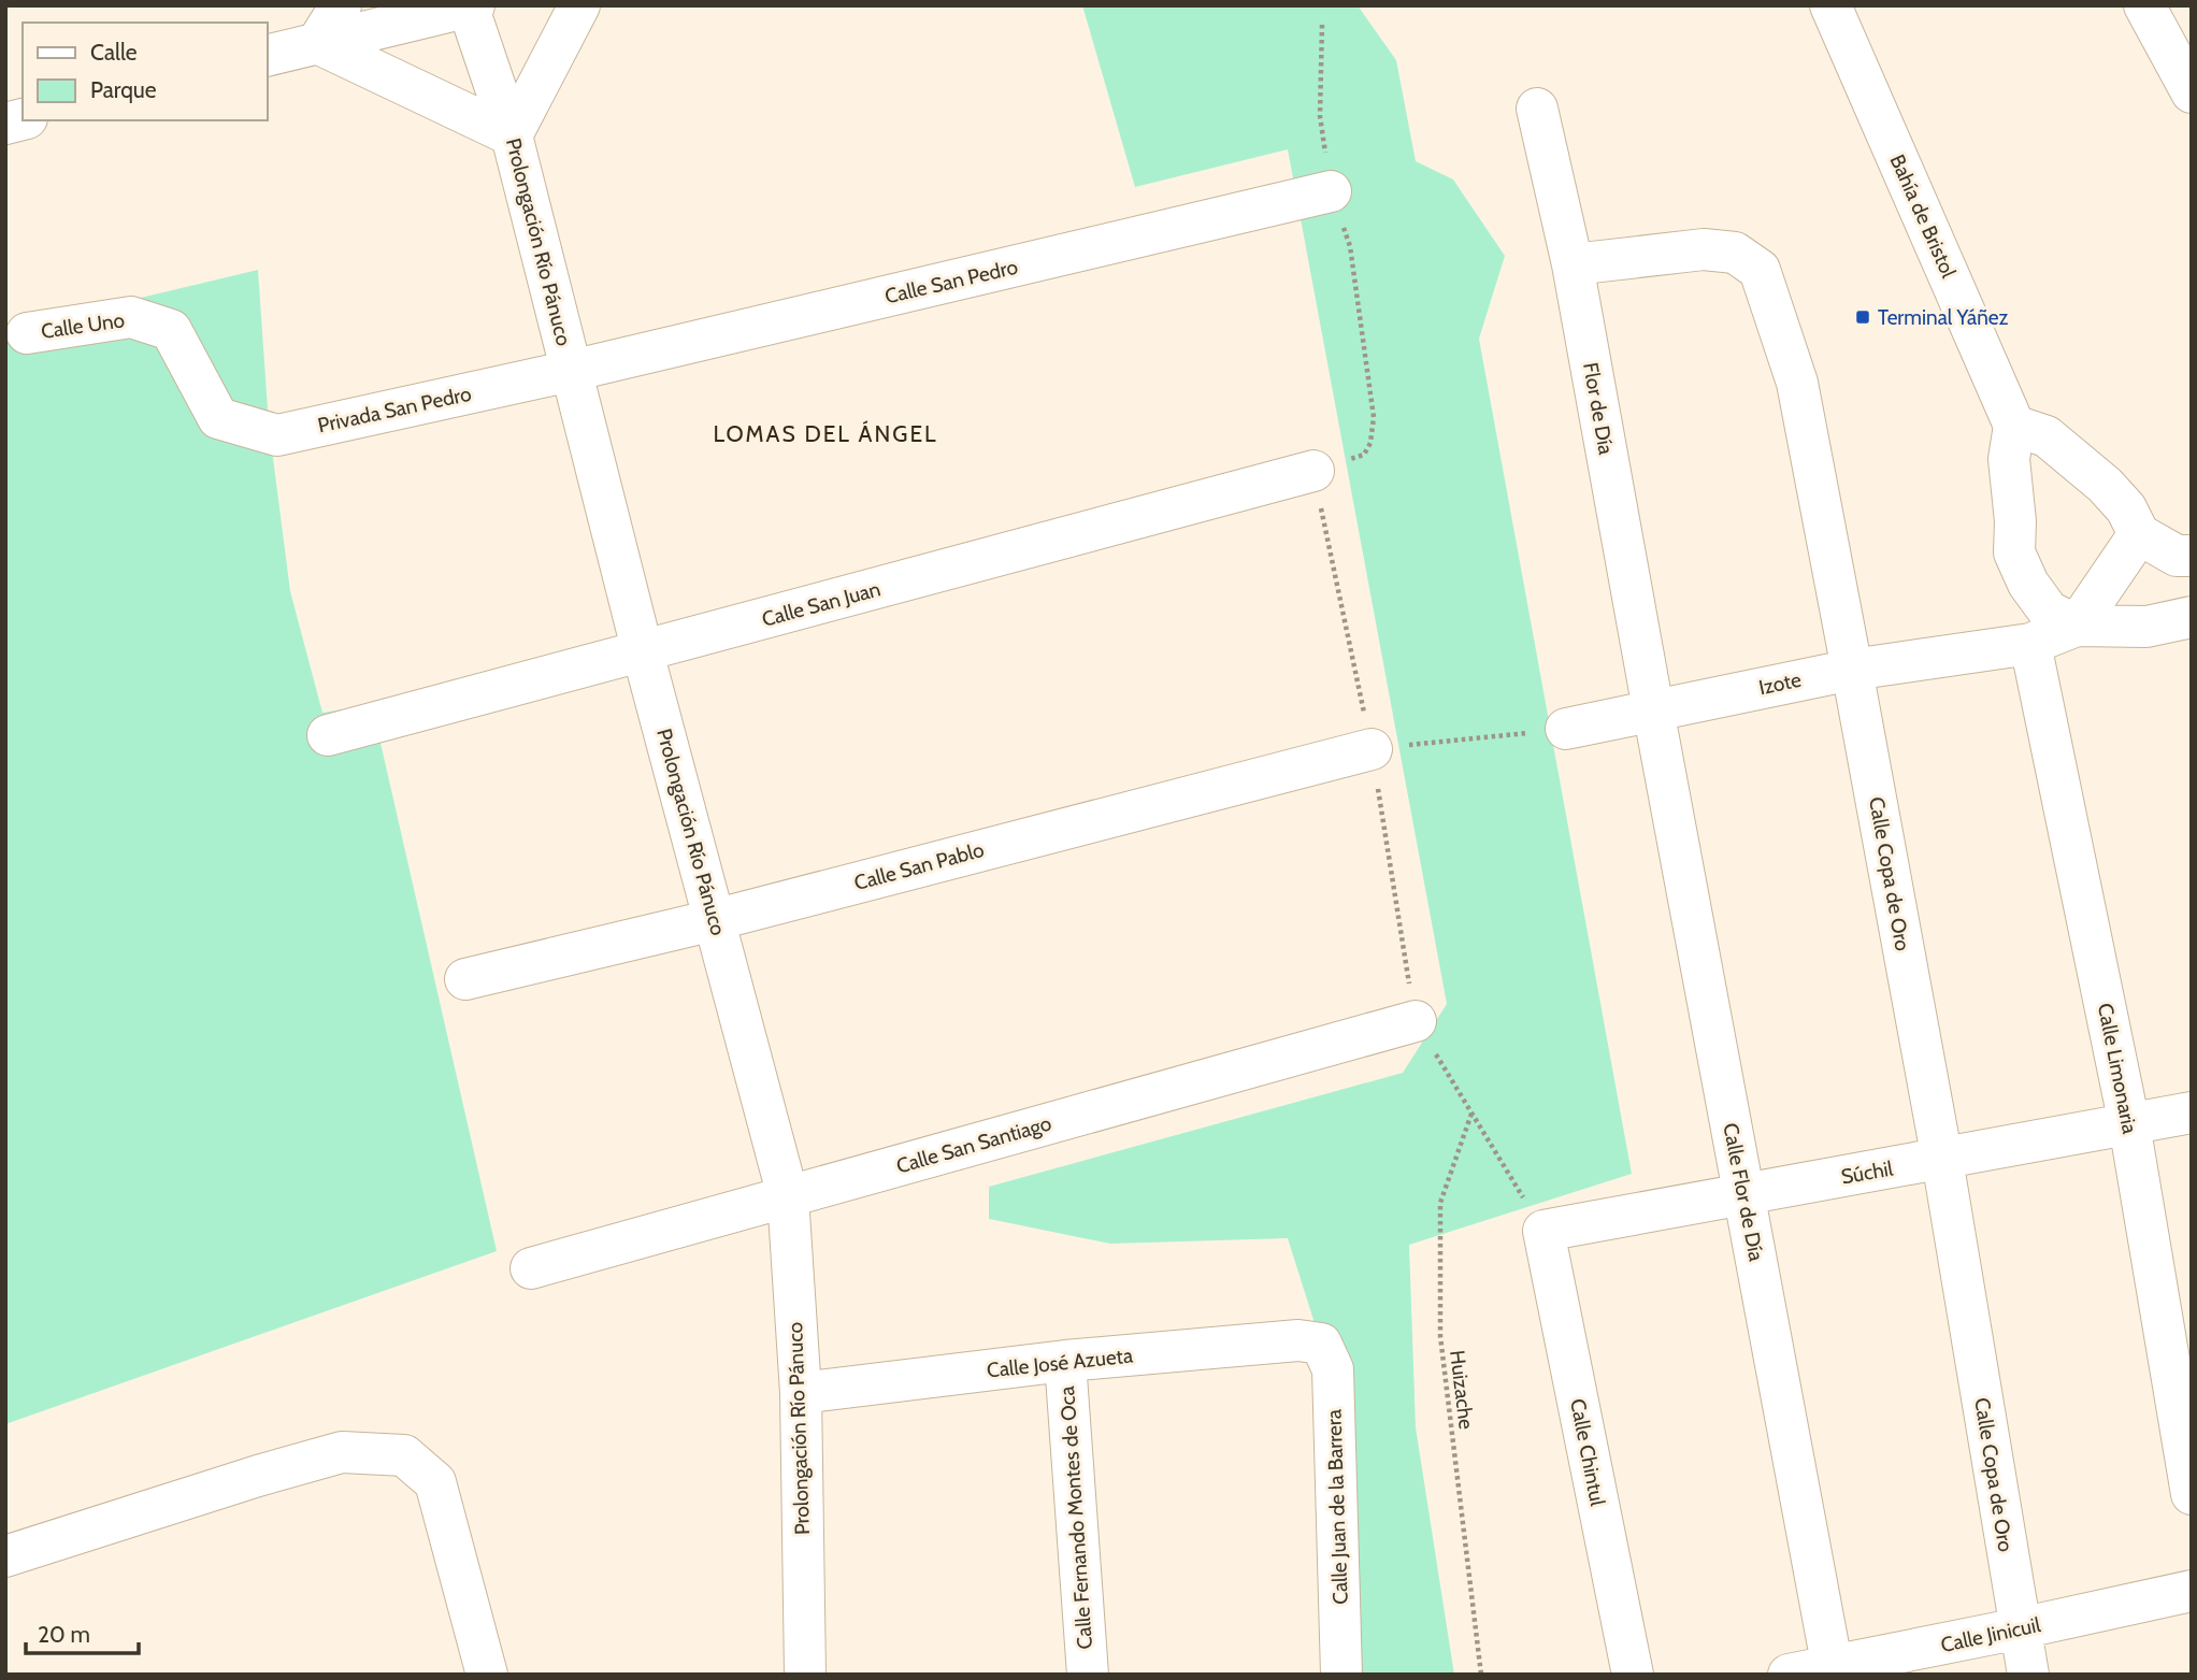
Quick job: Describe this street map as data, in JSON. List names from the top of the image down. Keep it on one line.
{"streets":{"street":["Bahía de Bristol","Prolongación Río Pánuco","Calle San Pedro","Calle Uno","Flor de Día","Privada San Pedro","Calle San Juan","Izote","Calle San Pablo","Calle Copa de Oro","Calle Limonaria","Calle San Santiago","Súchil","Calle Flor de Día","Calle José Azueta","Calle Chintul","Calle Juan de la Barrera","Calle Fernando Montes de Oca","Calle Jinicuil"],"path":["Huizache"]},"crossings":[["Prolongación Río Pánuco","Calle San Pedro"],["Prolongación Río Pánuco","Privada San Pedro"],["Prolongación Río Pánuco","Calle San Juan"],["Prolongación Río Pánuco","Calle San Pablo"],["Prolongación Río Pánuco","Calle San Santiago"],["Prolongación Río Pánuco","Calle José Azueta"],["Calle San Pedro","Privada San Pedro"],["Calle Uno","Privada San Pedro"],["Flor de Día","Izote"],["Flor de Día","Calle Copa de Oro"],["Flor de Día","Calle Flor de Día"],["Izote","Calle Copa de Oro"],["Izote","Calle Limonaria"],["Izote","Calle Flor de Día"],["Calle Copa de Oro","Súchil"],["Calle Copa de Oro","Calle Jinicuil"],["Calle Limonaria","Súchil"],["Súchil","Calle Flor de Día"],["Súchil","Calle Chintul"],["Calle Flor de Día","Calle Jinicuil"],["Calle José Azueta","Calle Juan de la Barrera"],["Calle José Azueta","Calle Fernando Montes de Oca"]],"districts":["LOMAS DEL ÁNGEL"],"places":{"transit":["Terminal Yáñez"]},"legend":["Calle","Parque"],"scale_bar":"20 m"}
